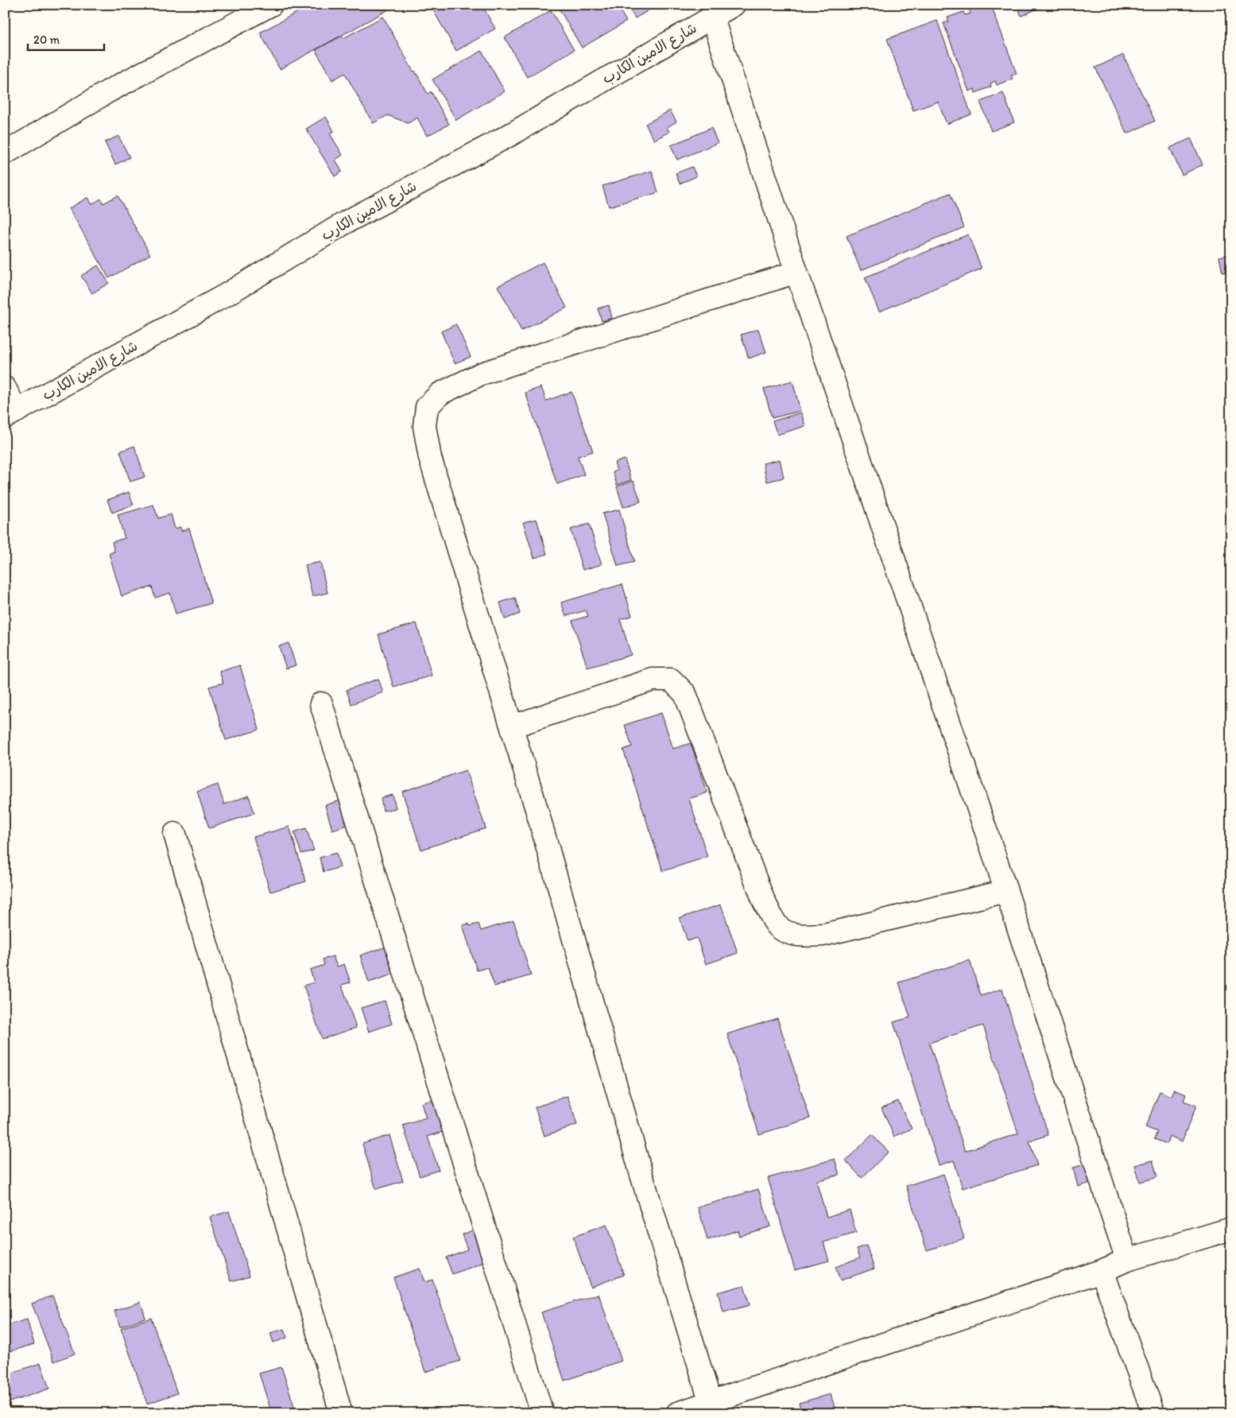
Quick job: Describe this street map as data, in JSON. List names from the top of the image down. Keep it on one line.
{"streets":{"street":["شارع الامين الكارب"]},"scale_bar":"20 m"}
